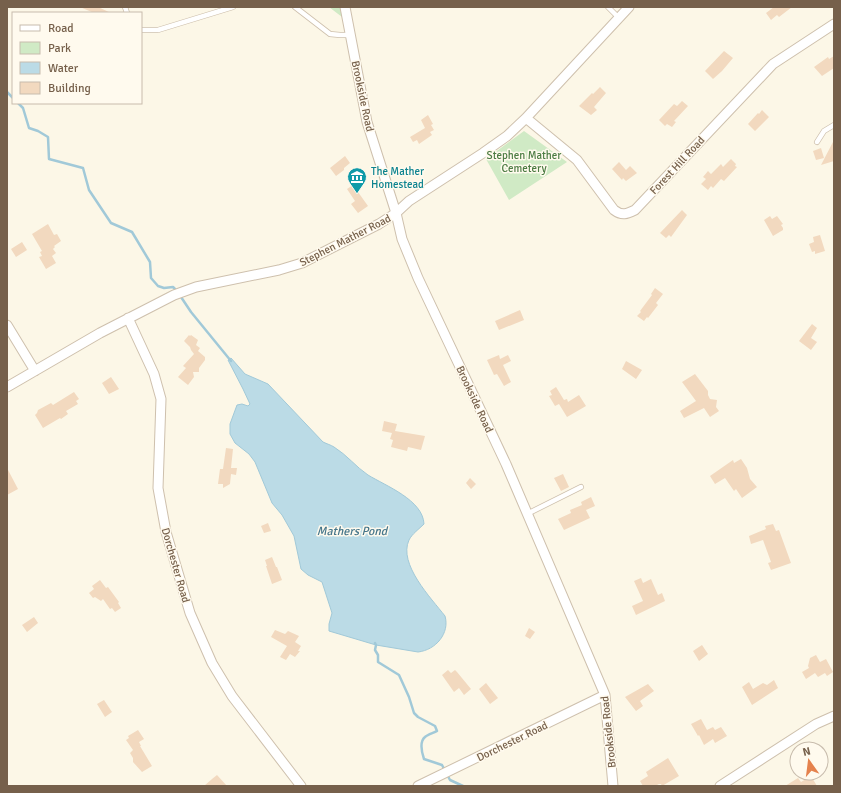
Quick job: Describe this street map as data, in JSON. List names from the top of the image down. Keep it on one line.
{"streets":{"street":["Brookside Road","Forest Hill Road","Stephen Mather Road","Dorchester Road"]},"crossings":[["Brookside Road","Stephen Mather Road"],["Brookside Road","Dorchester Road"],["Forest Hill Road","Stephen Mather Road"],["Stephen Mather Road","Dorchester Road"]],"water":["Mathers Pond"],"parks":["Stephen Mather Cemetery"],"places":{"museum":["The Mather Homestead"]},"legend":["Road","Park","Water","Building"],"north":"top"}
